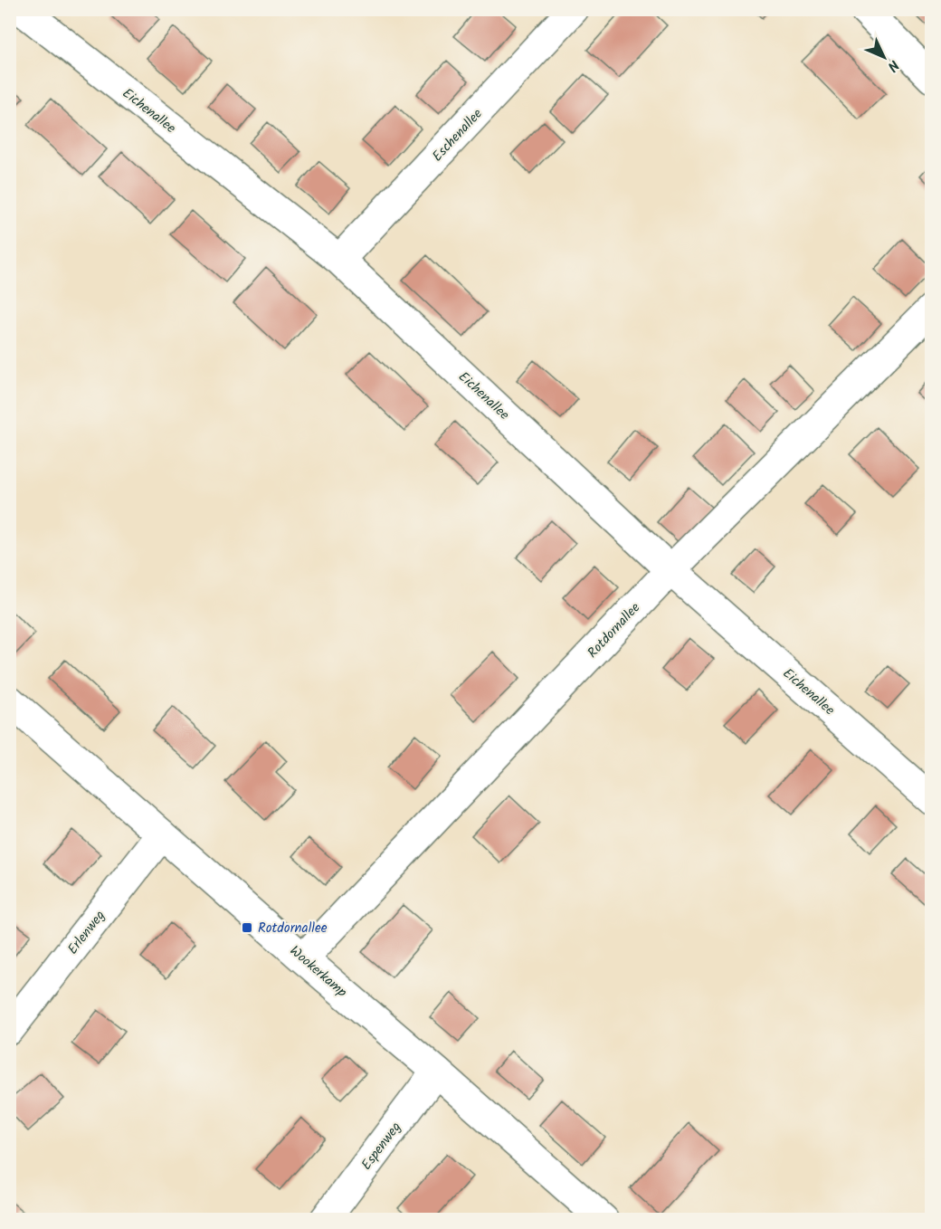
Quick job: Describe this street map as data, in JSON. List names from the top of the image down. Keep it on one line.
{"streets":{"street":["Eichenallee","Eschenallee","Rotdornallee","Erlenweg","Wookerkamp","Espenweg"]},"crossings":[["Eichenallee","Eschenallee"],["Eichenallee","Rotdornallee"],["Rotdornallee","Wookerkamp"],["Erlenweg","Wookerkamp"],["Wookerkamp","Espenweg"]],"places":{"transit":["Rotdornallee"]},"north":"bottom right"}
